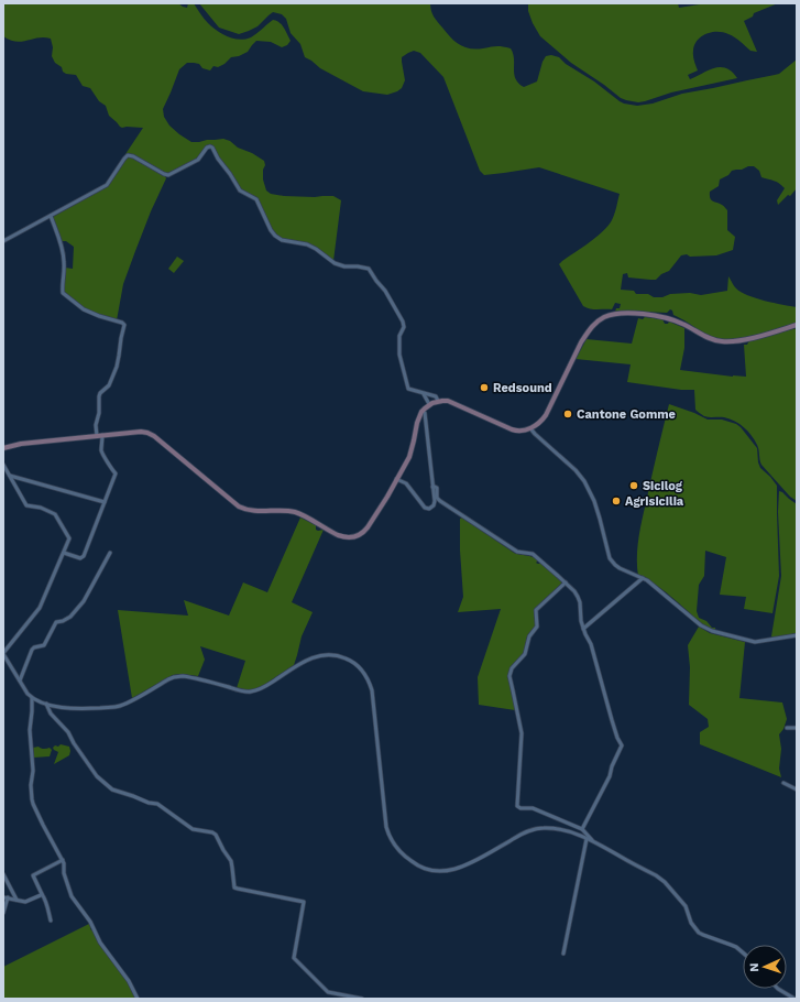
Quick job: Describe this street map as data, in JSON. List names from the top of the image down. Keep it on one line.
{"places":["Redsound","Cantone Gomme","Sicilog","Agrisicilia"],"north":"left"}
